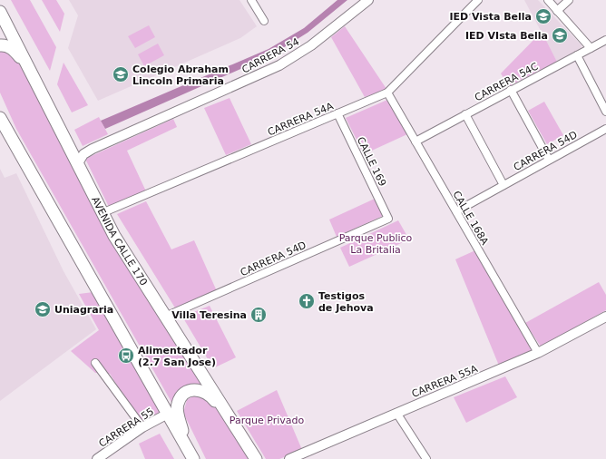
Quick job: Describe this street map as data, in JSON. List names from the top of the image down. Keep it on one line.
{"streets":{"main road":["AVENIDA CALLE 170"],"street":["CARRERA 54","CARRERA 54C","CARRERA 54A","CARRERA 54D","CALLE 169","CALLE 168A","CARRERA 55A","CARRERA 55"]},"crossings":[["CARRERA 54","AVENIDA CALLE 170"],["CARRERA 54C","CALLE 168A"],["CARRERA 54A","CALLE 169"],["CARRERA 54A","CALLE 168A"],["CARRERA 54A","AVENIDA CALLE 170"],["CARRERA 54D","CALLE 169"],["CARRERA 54D","CALLE 168A"],["CARRERA 54D","AVENIDA CALLE 170"],["CALLE 168A","CARRERA 55A"]],"parks":["Parque Publico La Britalia","Parque Privado"],"places":{"school or university":["IED Vista Bella","IED VIsta Bella","Colegio Abraham Lincoln Primaria","Uniagraria"],"church":["Testigos de Jehova"],"building":["Villa Teresina"],"bus stop":["Alimentador (2.7 San Jose)"]}}
